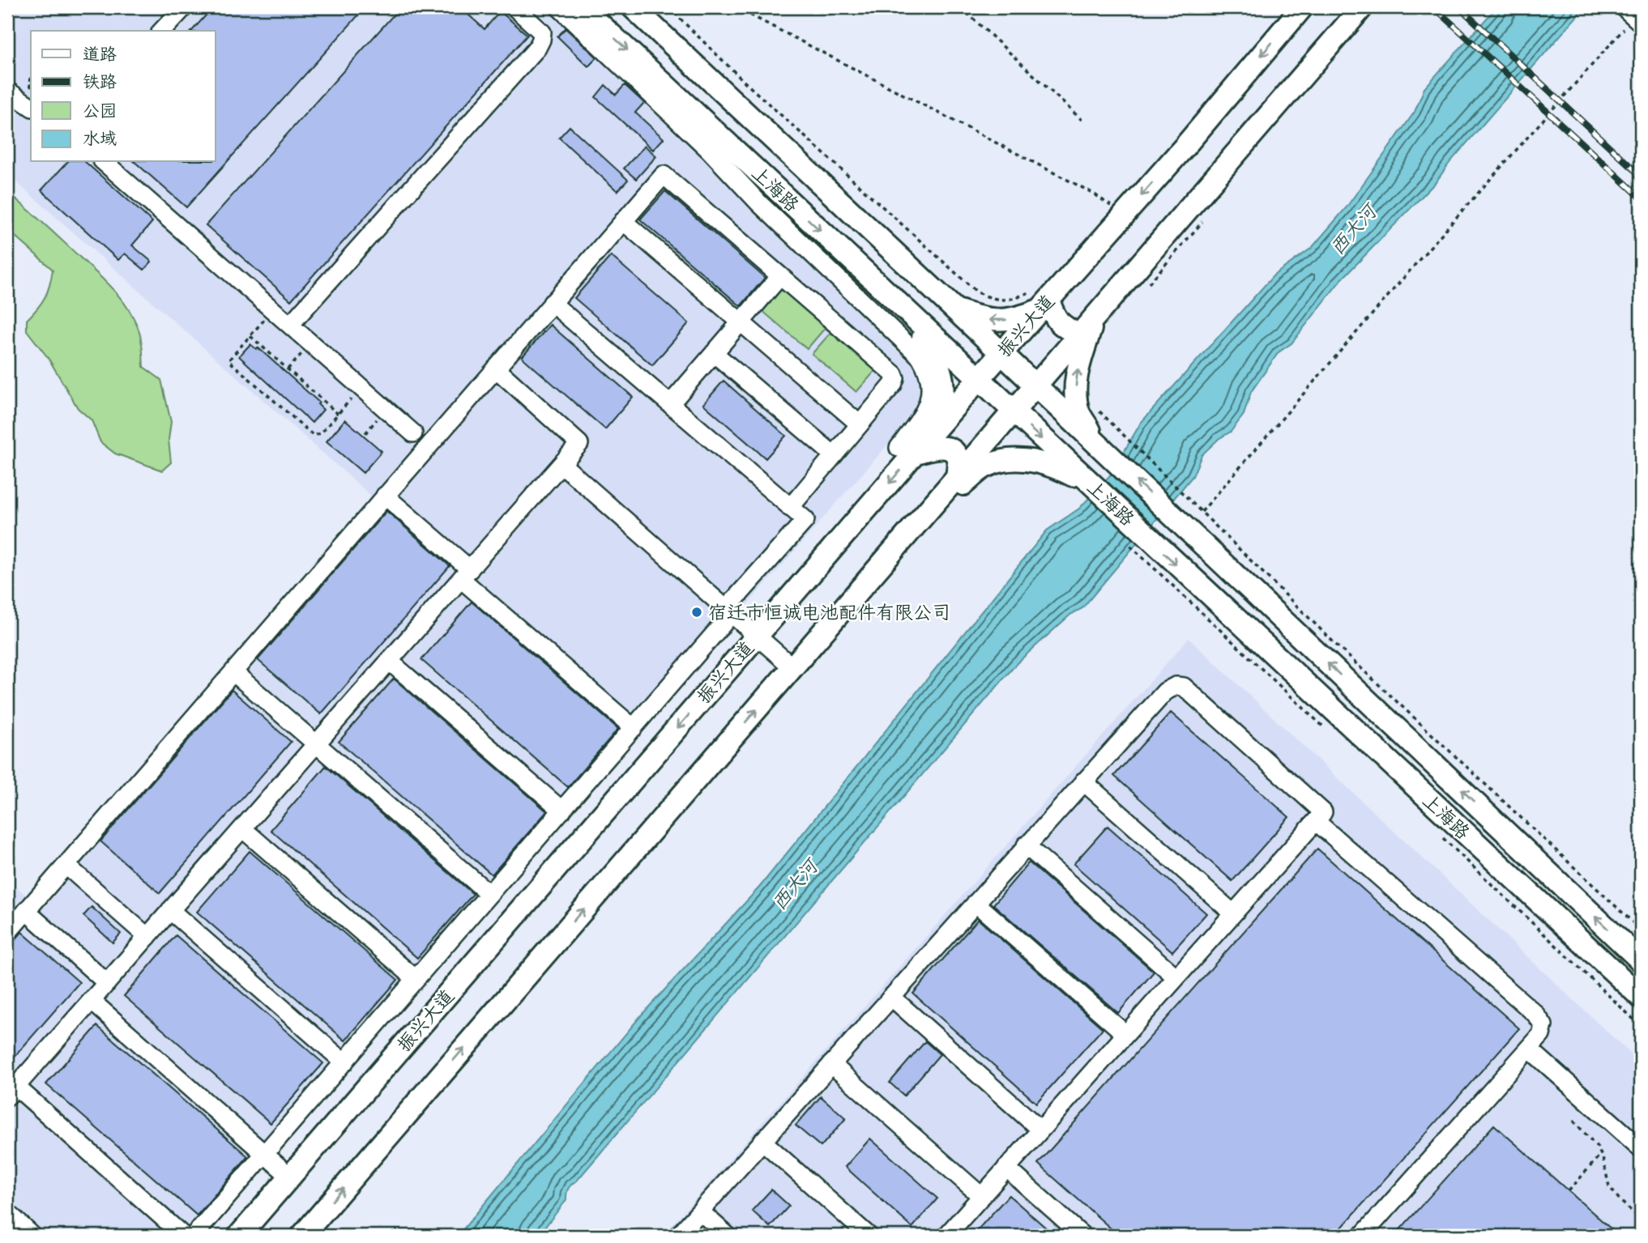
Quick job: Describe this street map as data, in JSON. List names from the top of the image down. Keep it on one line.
{"streets":{"main road":["上海路","振兴大道"]},"crossings":[["上海路","振兴大道"]],"water":["西大河"],"places":["宿迁市恒诚电池配件有限公司"],"legend":["道路","铁路","公园","水域"]}
